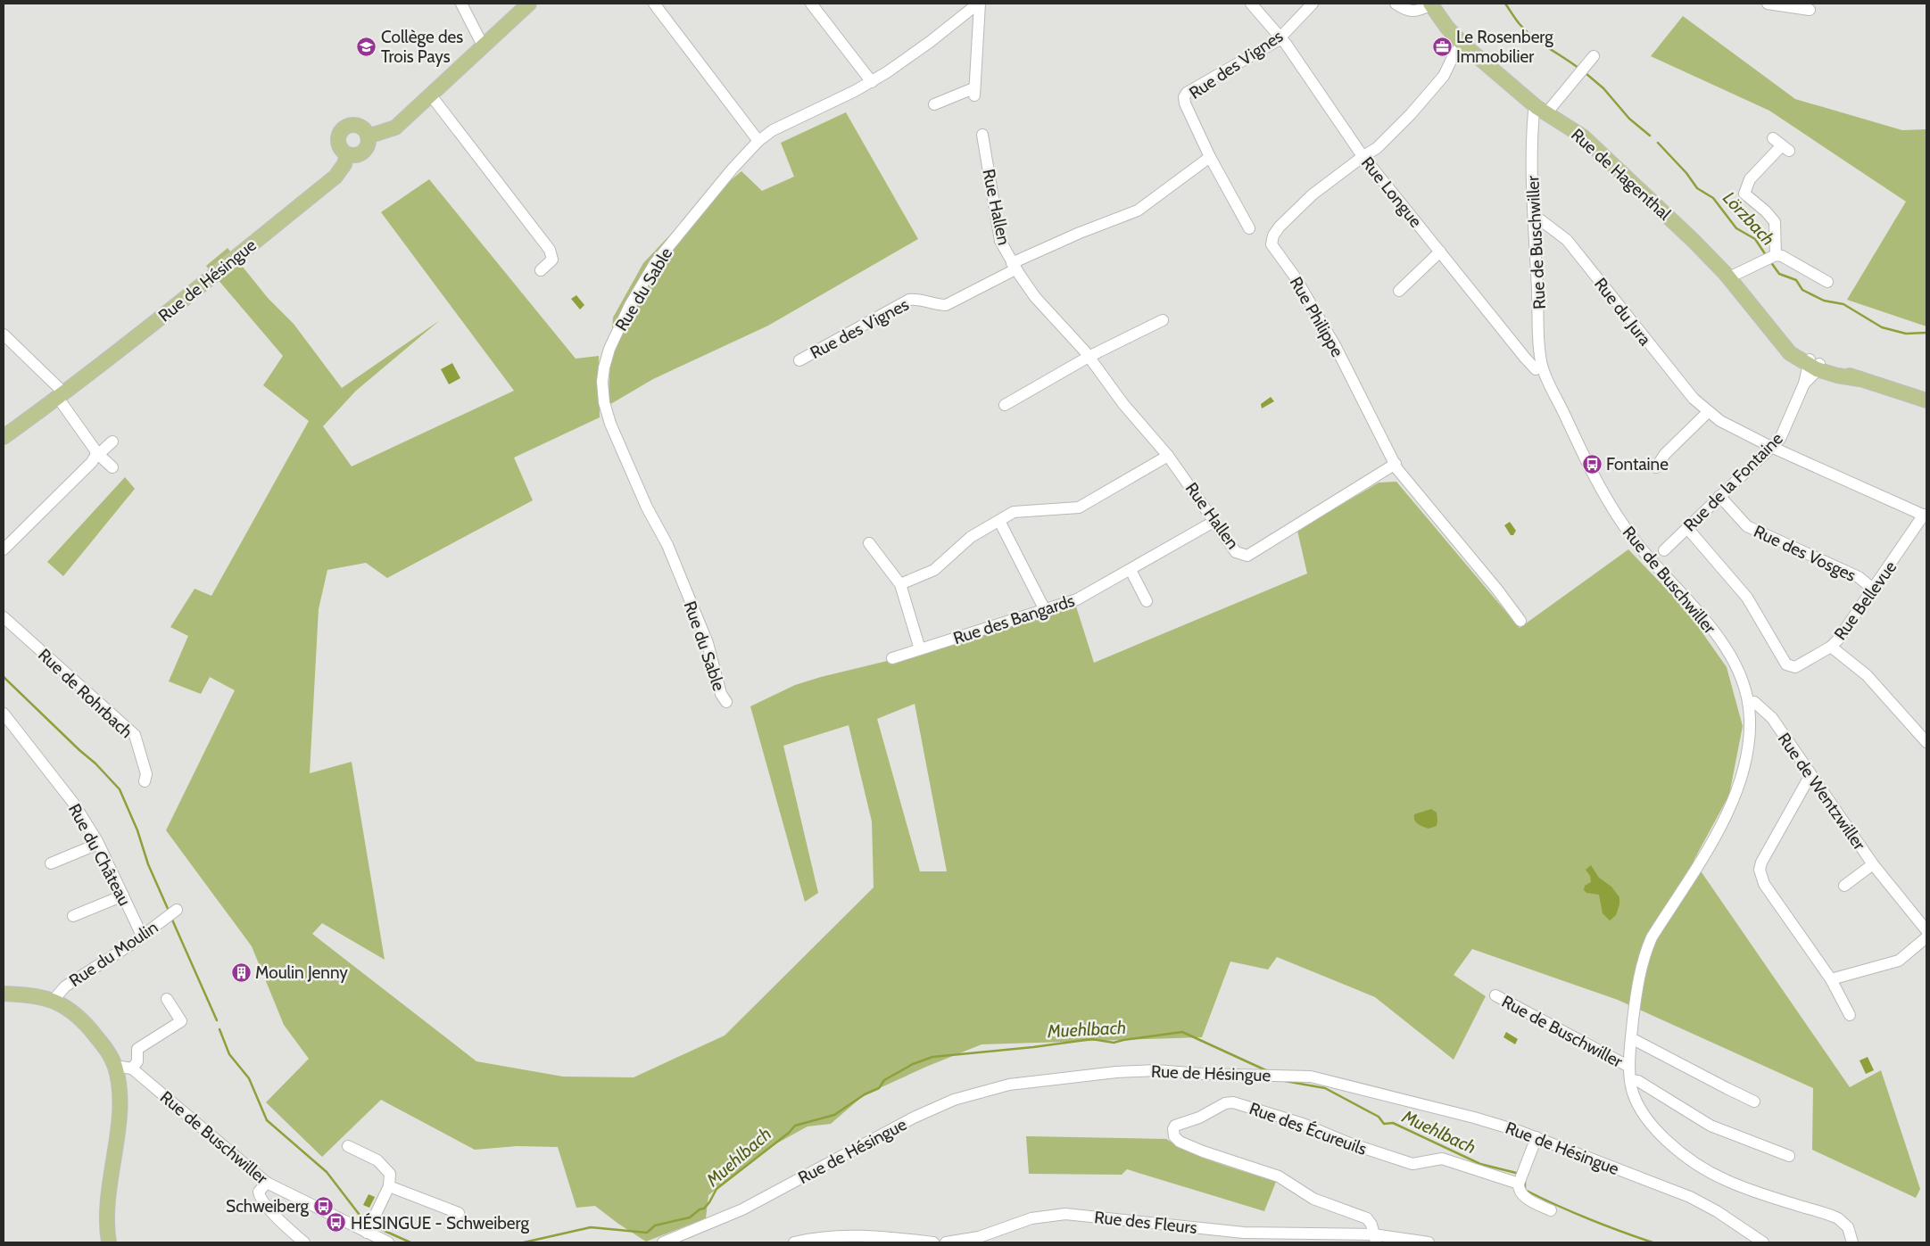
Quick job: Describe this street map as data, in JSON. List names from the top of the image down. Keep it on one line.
{"streets":{"main road":["Rue de Hagenthal","Rue de Hésingue"],"street":["Rue des Vignes","Rue Longue","Rue Hallen","Rue de Buschwiller","Rue du Sable","Rue du Jura","Rue Philippe","Rue de la Fontaine","Rue des Vosges","Rue Bellevue","Rue des Bangards","Rue de Rohrbach","Rue de Wentzwiller","Rue du Château","Rue du Moulin","Rue des Écureuils","Rue des Fleurs"]},"crossings":[["Rue des Vignes","Rue Longue"],["Rue des Vignes","Rue Hallen"],["Rue de Hagenthal","Rue de Buschwiller"],["Rue de Hagenthal","Rue Philippe"],["Rue de Hagenthal","Rue de la Fontaine"],["Rue Longue","Rue de Buschwiller"],["Rue Longue","Rue Philippe"],["Rue Hallen","Rue Philippe"],["Rue Hallen","Rue des Bangards"],["Rue de Buschwiller","Rue du Jura"],["Rue de Buschwiller","Rue de la Fontaine"],["Rue de Buschwiller","Rue de Wentzwiller"],["Rue du Jura","Rue de la Fontaine"],["Rue du Jura","Rue Bellevue"],["Rue de la Fontaine","Rue des Vosges"],["Rue de la Fontaine","Rue Bellevue"],["Rue des Vosges","Rue Bellevue"],["Rue du Château","Rue du Moulin"],["Rue des Écureuils","Rue des Fleurs"]],"water":["Lörzbach","Muehlbach"],"places":{"school or university":["Collège des Trois Pays"],"office":["Le Rosenberg Immobilier"],"bus stop":["Fontaine","Schweiberg","HÉSINGUE - Schweiberg"],"building":["Moulin Jenny"]}}
